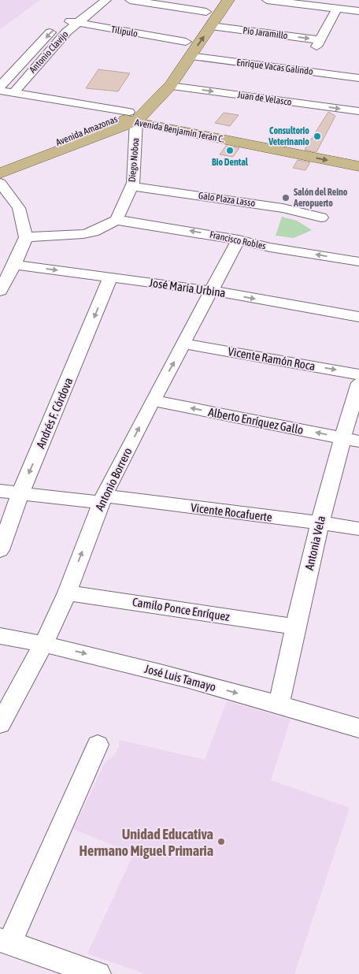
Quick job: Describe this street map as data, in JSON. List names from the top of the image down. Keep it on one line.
{"streets":{"main road":["Avenida Amazonas","Avenida Benjamín Terán C."],"street":["Tilipulo","Pío Jaramillo","Antonio Clavijo","Enrique Vacas Galindo","Juan de Velasco","Diego Noboa","Galo Plaza Lasso","Francisco Robles","José María Urbina","Vicente Ramón Roca","Andrés F. Córdova","Alberto Enríquez Gallo","Antonio Borrero","Vicente Rocafuerte","Antonia Vela","Camilo Ponce Enríquez","José Luis Tamayo"]},"crossings":[["Tilipulo","Antonio Clavijo"],["Tilipulo","Avenida Amazonas"],["Pío Jaramillo","Avenida Amazonas"],["Antonio Clavijo","Avenida Benjamín Terán C."],["Enrique Vacas Galindo","Avenida Amazonas"],["Juan de Velasco","Avenida Amazonas"],["Avenida Amazonas","Avenida Benjamín Terán C."],["Avenida Amazonas","Diego Noboa"],["Avenida Benjamín Terán C.","Diego Noboa"],["Diego Noboa","Galo Plaza Lasso"],["Diego Noboa","Francisco Robles"],["Francisco Robles","Antonio Borrero"],["José María Urbina","Andrés F. Córdova"],["José María Urbina","Antonio Borrero"],["Vicente Ramón Roca","Antonio Borrero"],["Andrés F. Córdova","Vicente Rocafuerte"],["Alberto Enríquez Gallo","Antonio Borrero"],["Alberto Enríquez Gallo","Antonia Vela"],["Antonio Borrero","Vicente Rocafuerte"],["Antonio Borrero","Camilo Ponce Enríquez"],["Antonio Borrero","José Luis Tamayo"],["Vicente Rocafuerte","Antonia Vela"],["Antonia Vela","Camilo Ponce Enríquez"],["Antonia Vela","José Luis Tamayo"]],"one_way":["Francisco Robles","Vicente Ramón Roca","Andrés F. Córdova","Alberto Enríquez Gallo","Antonio Borrero","José Luis Tamayo"],"places":["Consultorio Veterinanio","Bio Dental","Salón del Reino Aeropuerto","Unidad Educativa Hermano Miguel Primaria"]}
